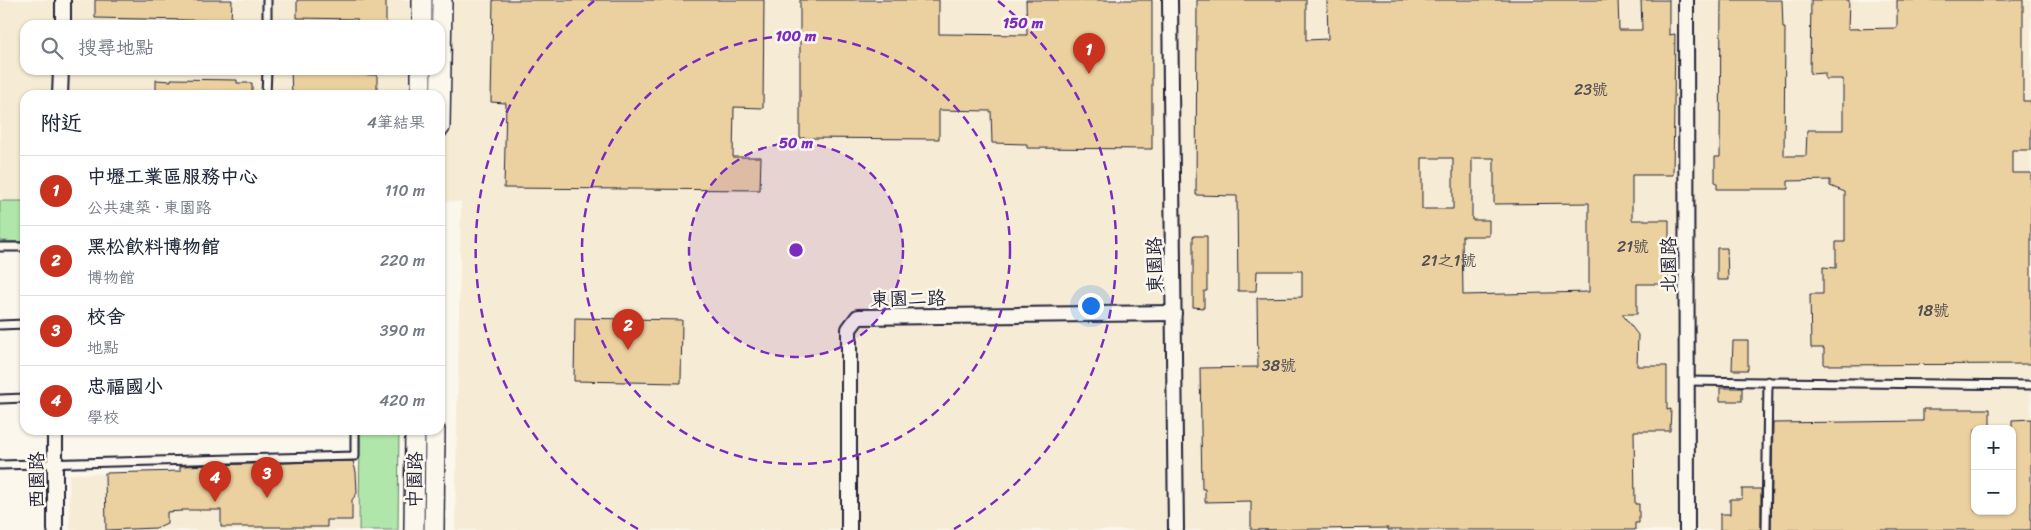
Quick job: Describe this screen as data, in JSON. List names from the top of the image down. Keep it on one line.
{"streets":{"main road":["中園路"],"street":["東園路","北園路","東園二路","西園路"]},"crossings":[["東園路","東園二路"]],"house_numbers":["23號","21號","21之1號","18號","38號"],"page":{"search":"搜尋地點","pins":["1","2","3","4"],"heading":["附近","4筆結果"],"list":[{"mark":"1","name":"中壢工業區服務中心","note":"公共建築 · 東園路","value":"110 m"},{"mark":"2","name":"黑松飲料博物館","note":"博物館","value":"220 m"},{"mark":"3","name":"校舍","note":"地點","value":"390 m"},{"mark":"4","name":"忠福國小","note":"學校","value":"420 m"}],"map_buttons":["+","−"]},"rings":["150 m","100 m","50 m"]}
